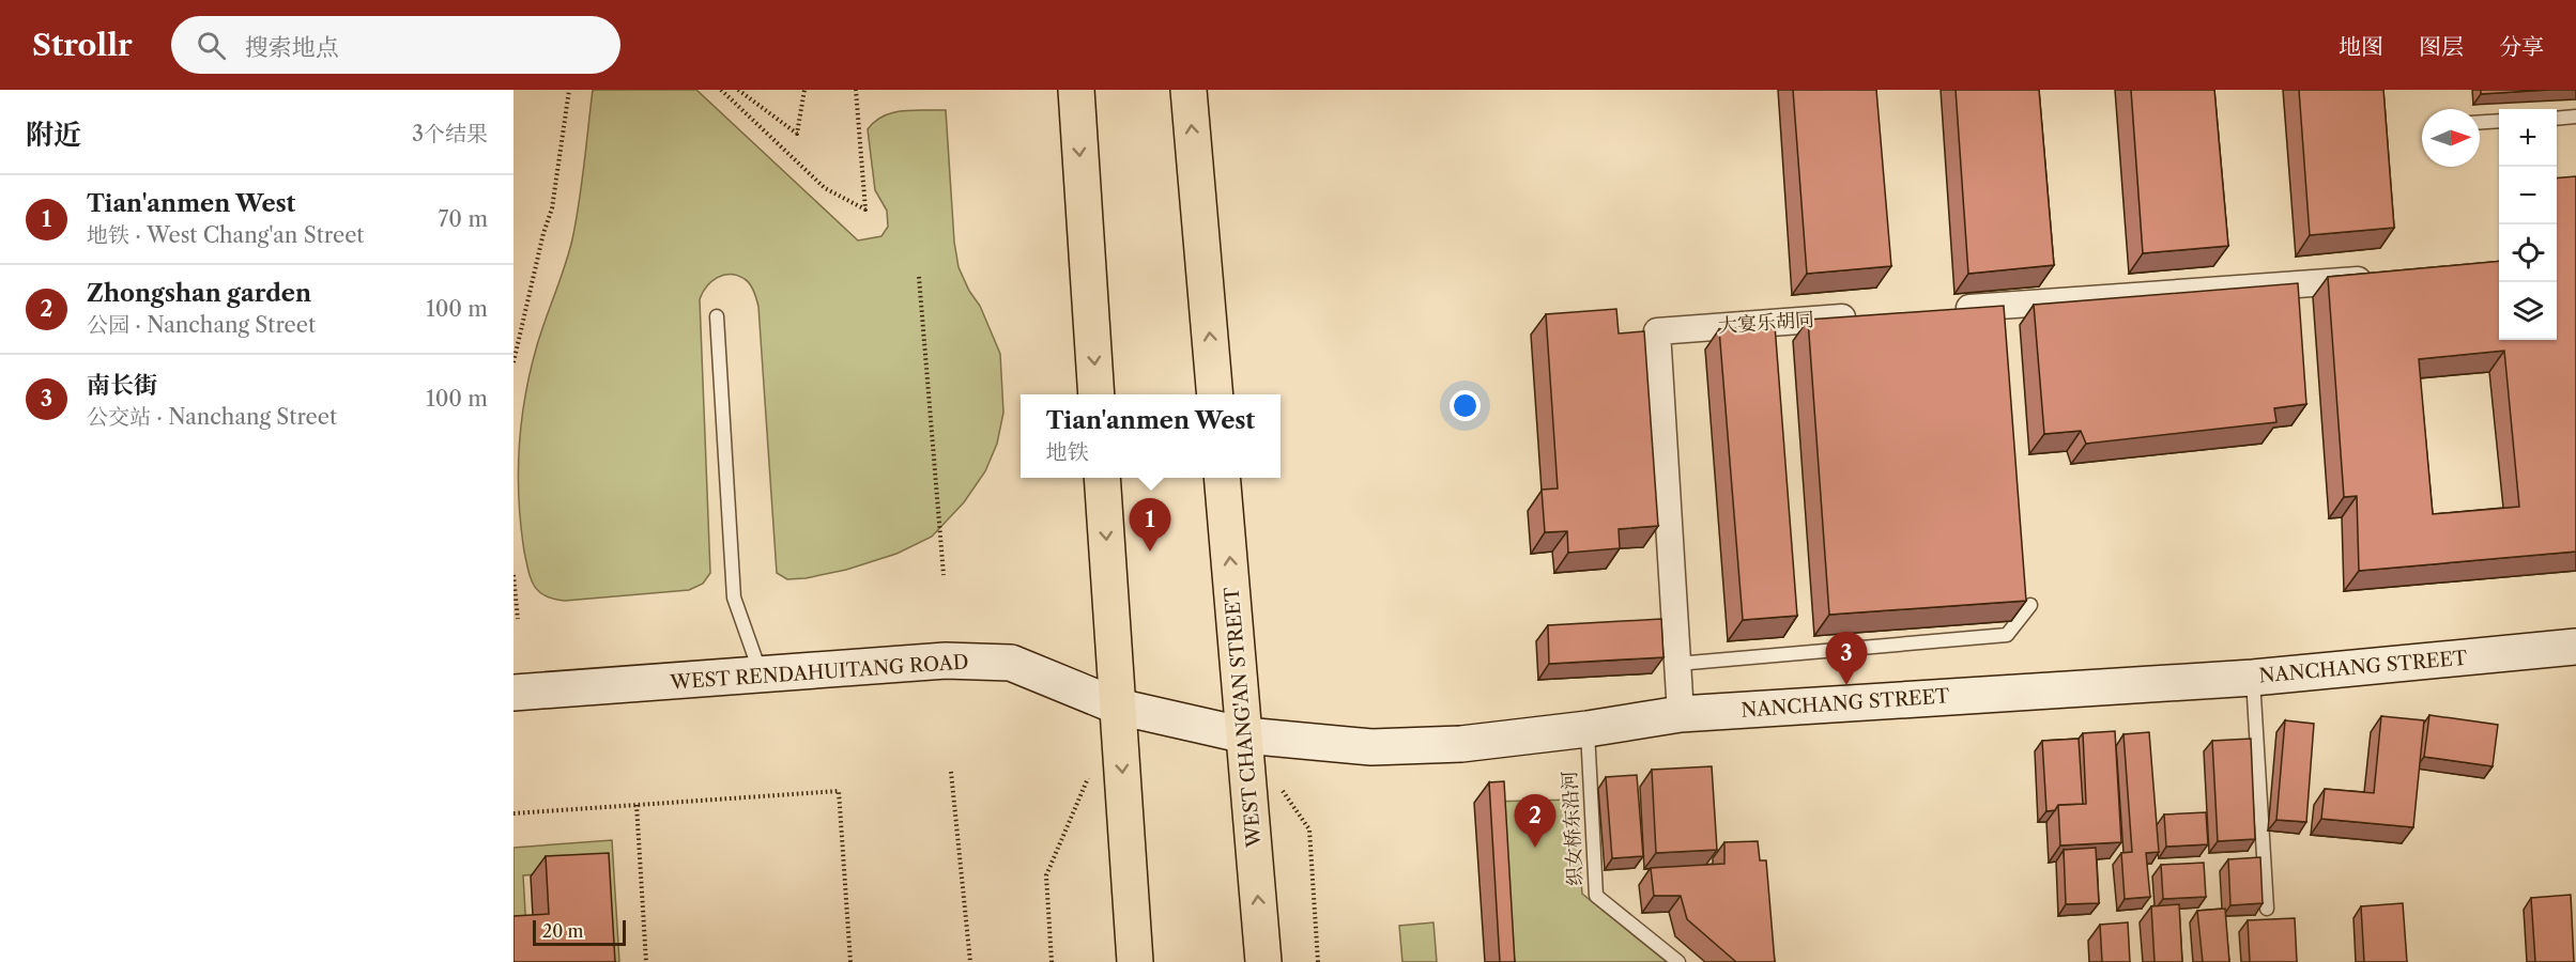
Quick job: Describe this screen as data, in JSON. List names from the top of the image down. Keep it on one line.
{"streets":{"highway":["WEST CHANG'AN STREET"],"street":["大宴乐胡同","NANCHANG STREET","WEST RENDAHUITANG ROAD"],"lane":["织女桥东沿河"]},"crossings":[["大宴乐胡同","NANCHANG STREET"],["NANCHANG STREET","WEST RENDAHUITANG ROAD"],["NANCHANG STREET","WEST CHANG'AN STREET"],["NANCHANG STREET","织女桥东沿河"]],"scale_bar":"20 m","north":"right","page":{"header":"Strollr","search":"搜索地点","nav":["地图","图层","分享"],"heading":["附近","3个结果"],"map_buttons":["+","−"],"list":[{"mark":"1","name":"Tian'anmen West","note":"地铁 · West Chang'an Street","value":"70 m"},{"mark":"2","name":"Zhongshan garden","note":"公园 · Nanchang Street","value":"100 m"},{"mark":"3","name":"南长街","note":"公交站 · Nanchang Street","value":"100 m"}],"popup":["Tian'anmen West","地铁"],"pins":["1","3","2"],"scale":"20 m"}}
